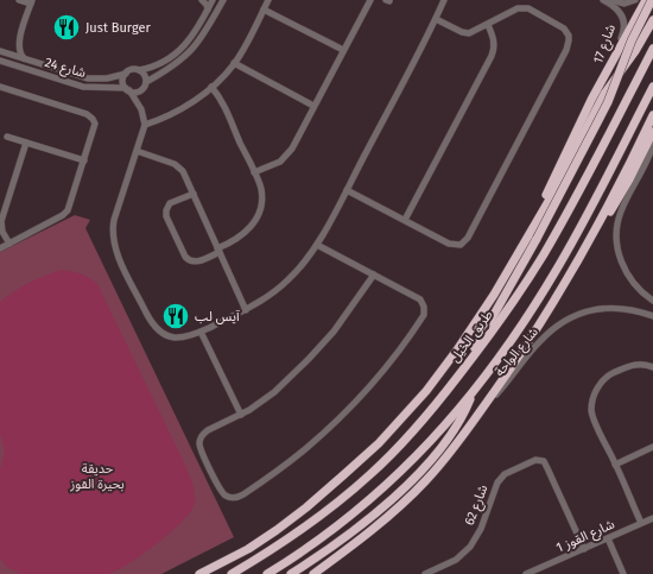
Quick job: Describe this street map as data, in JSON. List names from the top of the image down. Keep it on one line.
{"streets":{"highway":["طريق الخيل"],"street":["17 شارع","شارع 24","شارع الواحة","شارع 62","شارع القوز 1"]},"crossings":[["شارع 62","شارع القوز 1"]],"parks":["حديقة بحيرة القوز"],"places":{"restaurant":["Just Burger","آيس لب"]}}
